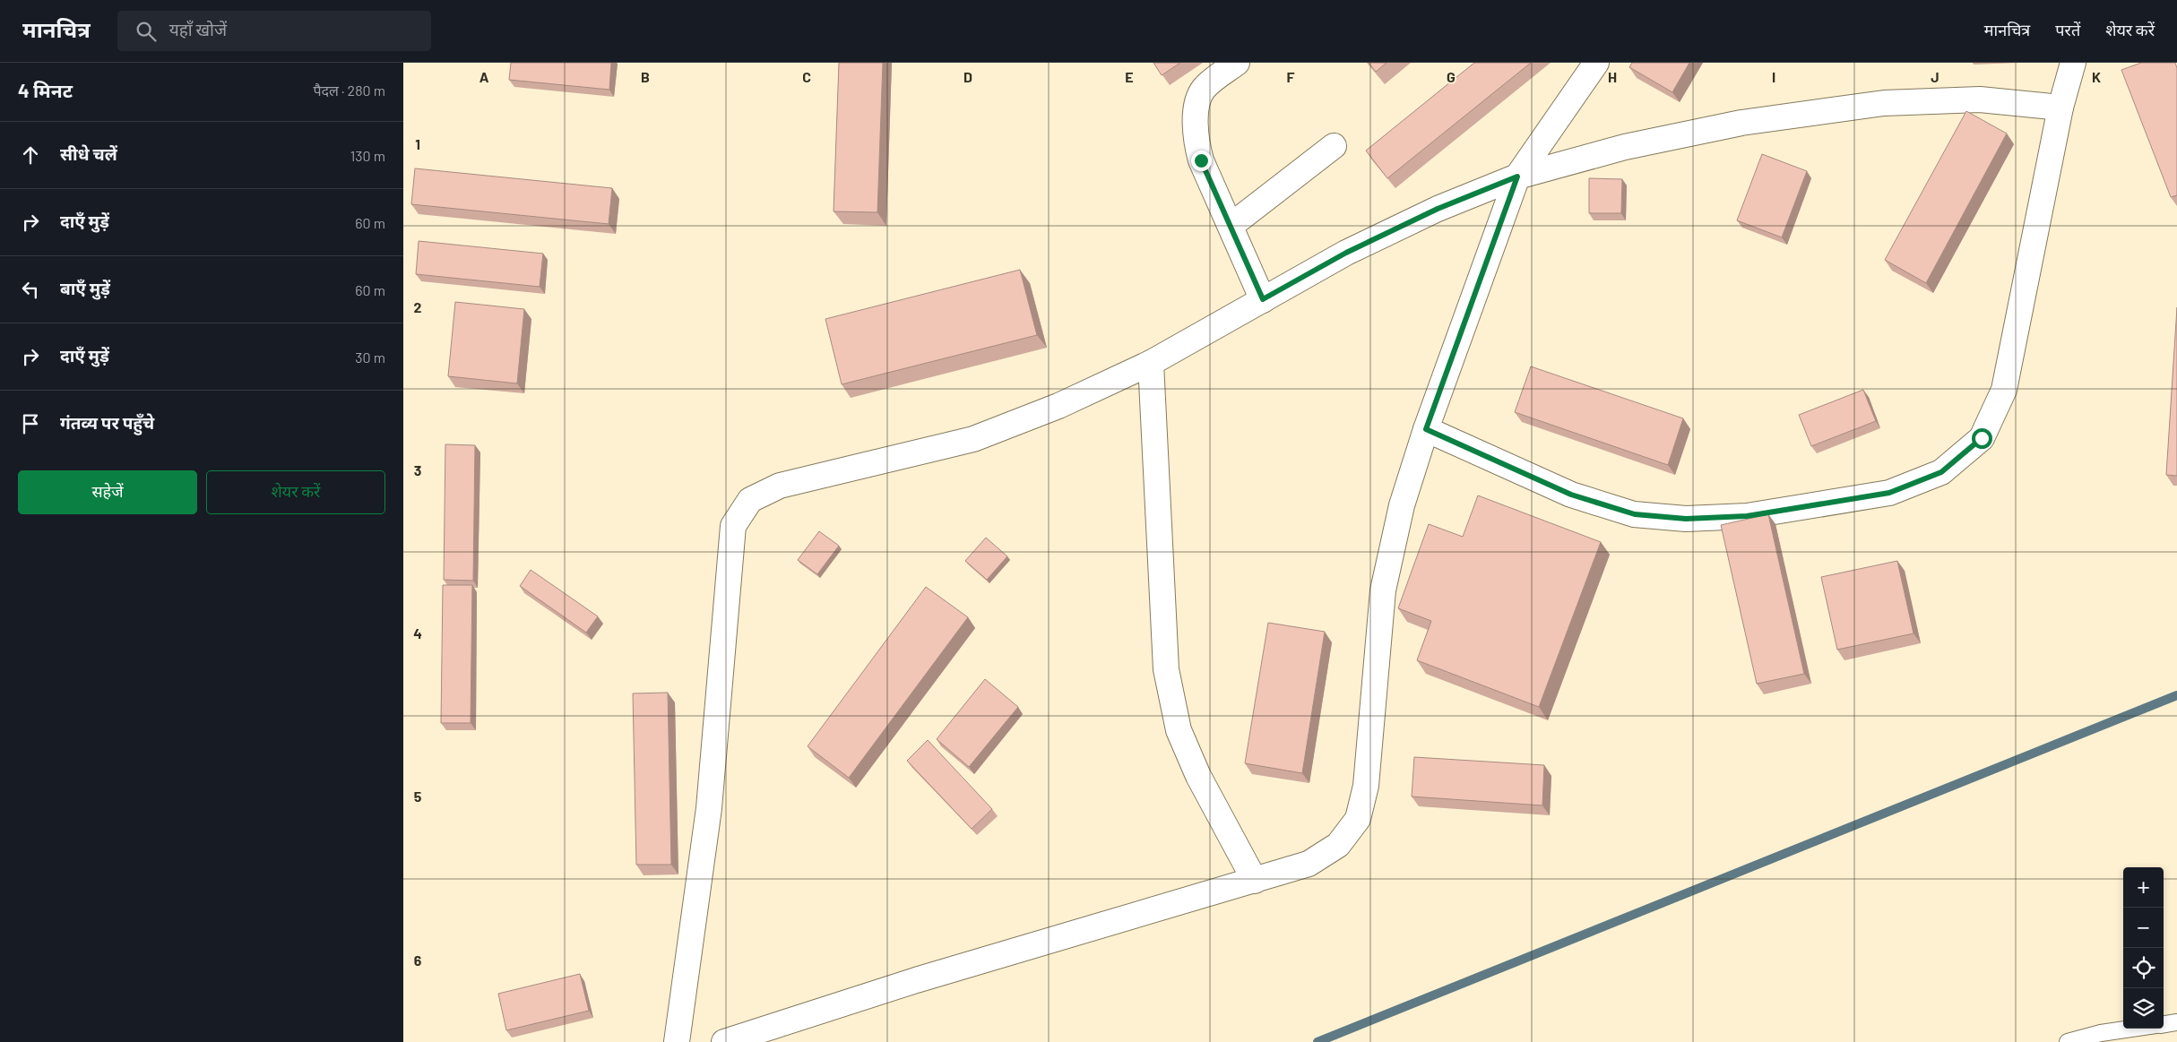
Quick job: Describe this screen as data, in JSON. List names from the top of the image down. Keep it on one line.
{"page":{"header":"मानचित्र","search":"यहाँ खोजें","nav":["मानचित्र","परतें","शेयर करें"],"heading":["4 मिनट","पैदल · 280 m"],"list":[["सीधे चलें","130 m"],["दाएँ मुड़ें","60 m"],["बाएँ मुड़ें","60 m"],["दाएँ मुड़ें","30 m"],"गंतव्य पर पहुँचे"],"buttons":["सहेजें","शेयर करें"],"map_buttons":["+","−"]},"grid":{"columns":["A","B","C","D","E","F","G","H","I","J","K"],"rows":["1","2","3","4","5","6"]}}
